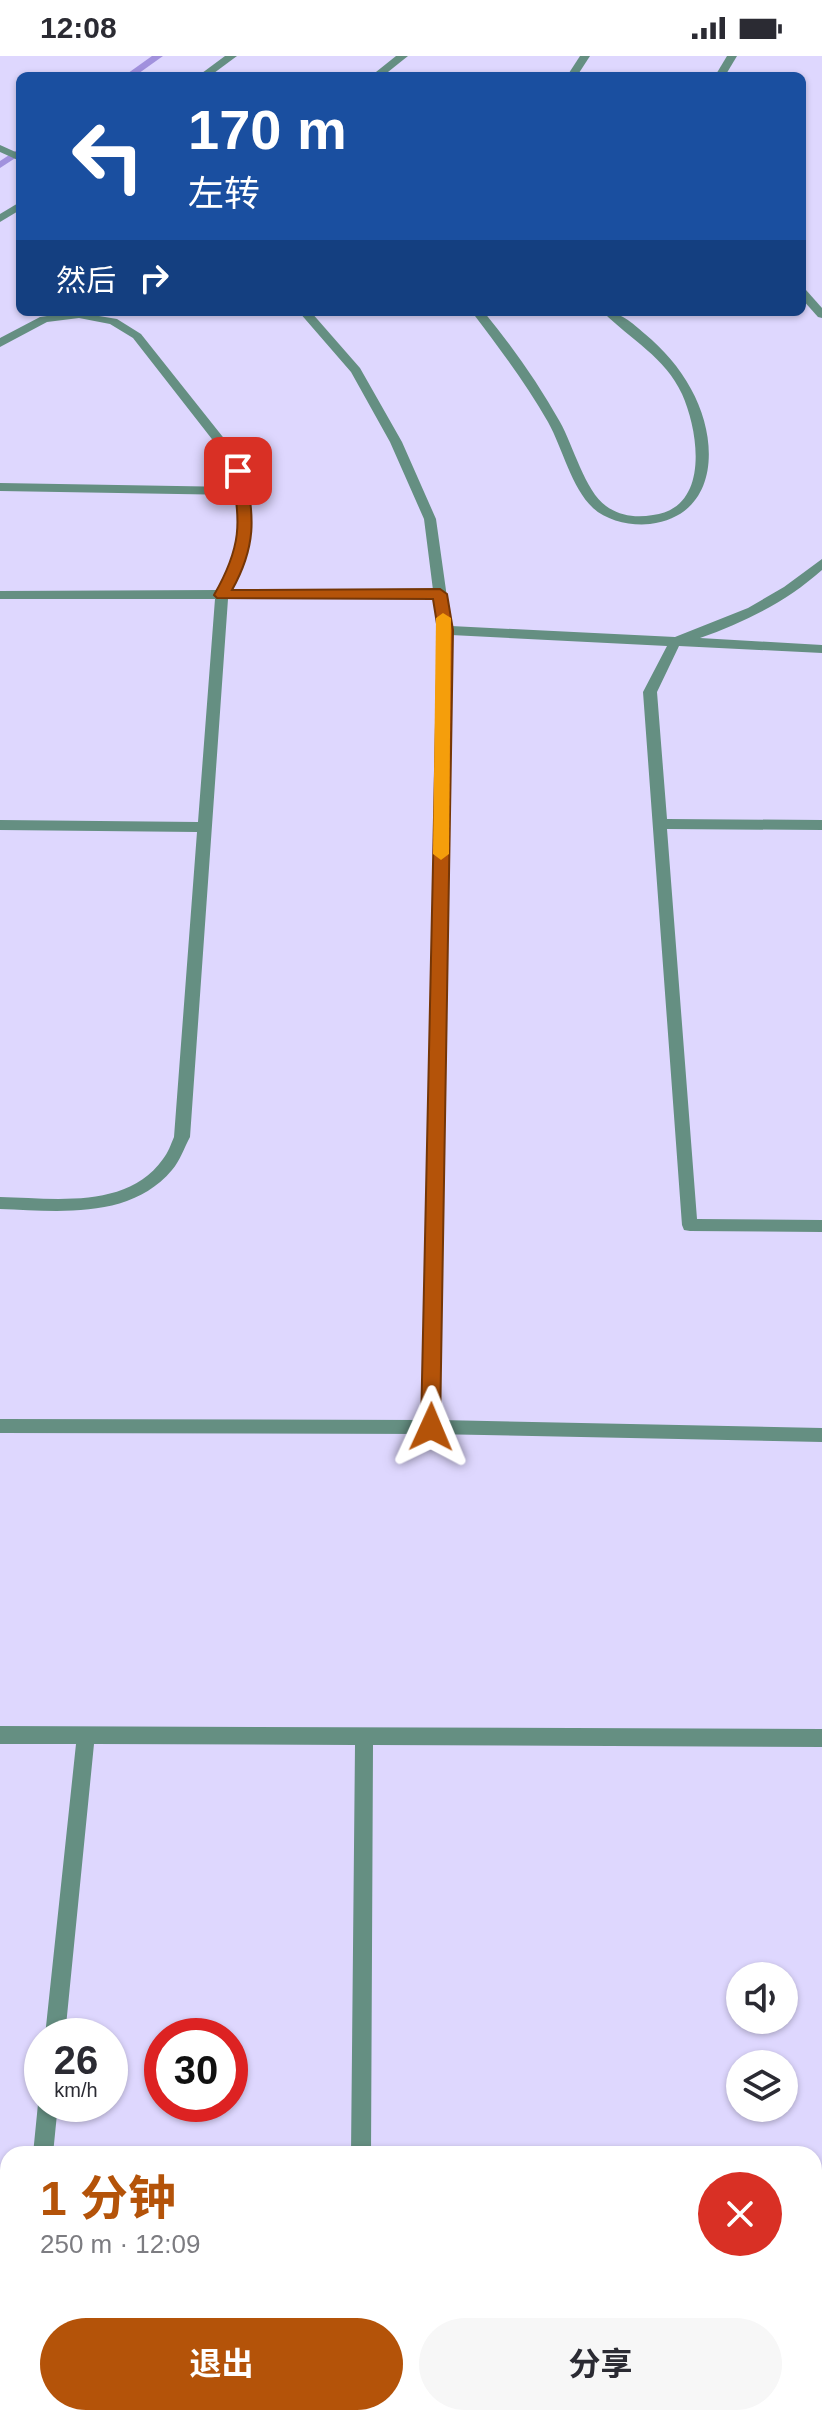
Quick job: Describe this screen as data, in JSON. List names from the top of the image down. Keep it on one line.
{"page":{"status":"12:08","turn":["170 m","左转"],"then":"然后","speed":"26 km/h","limit":"30","heading":["1 分钟","250 m · 12:09"],"buttons":["退出","分享"]}}
